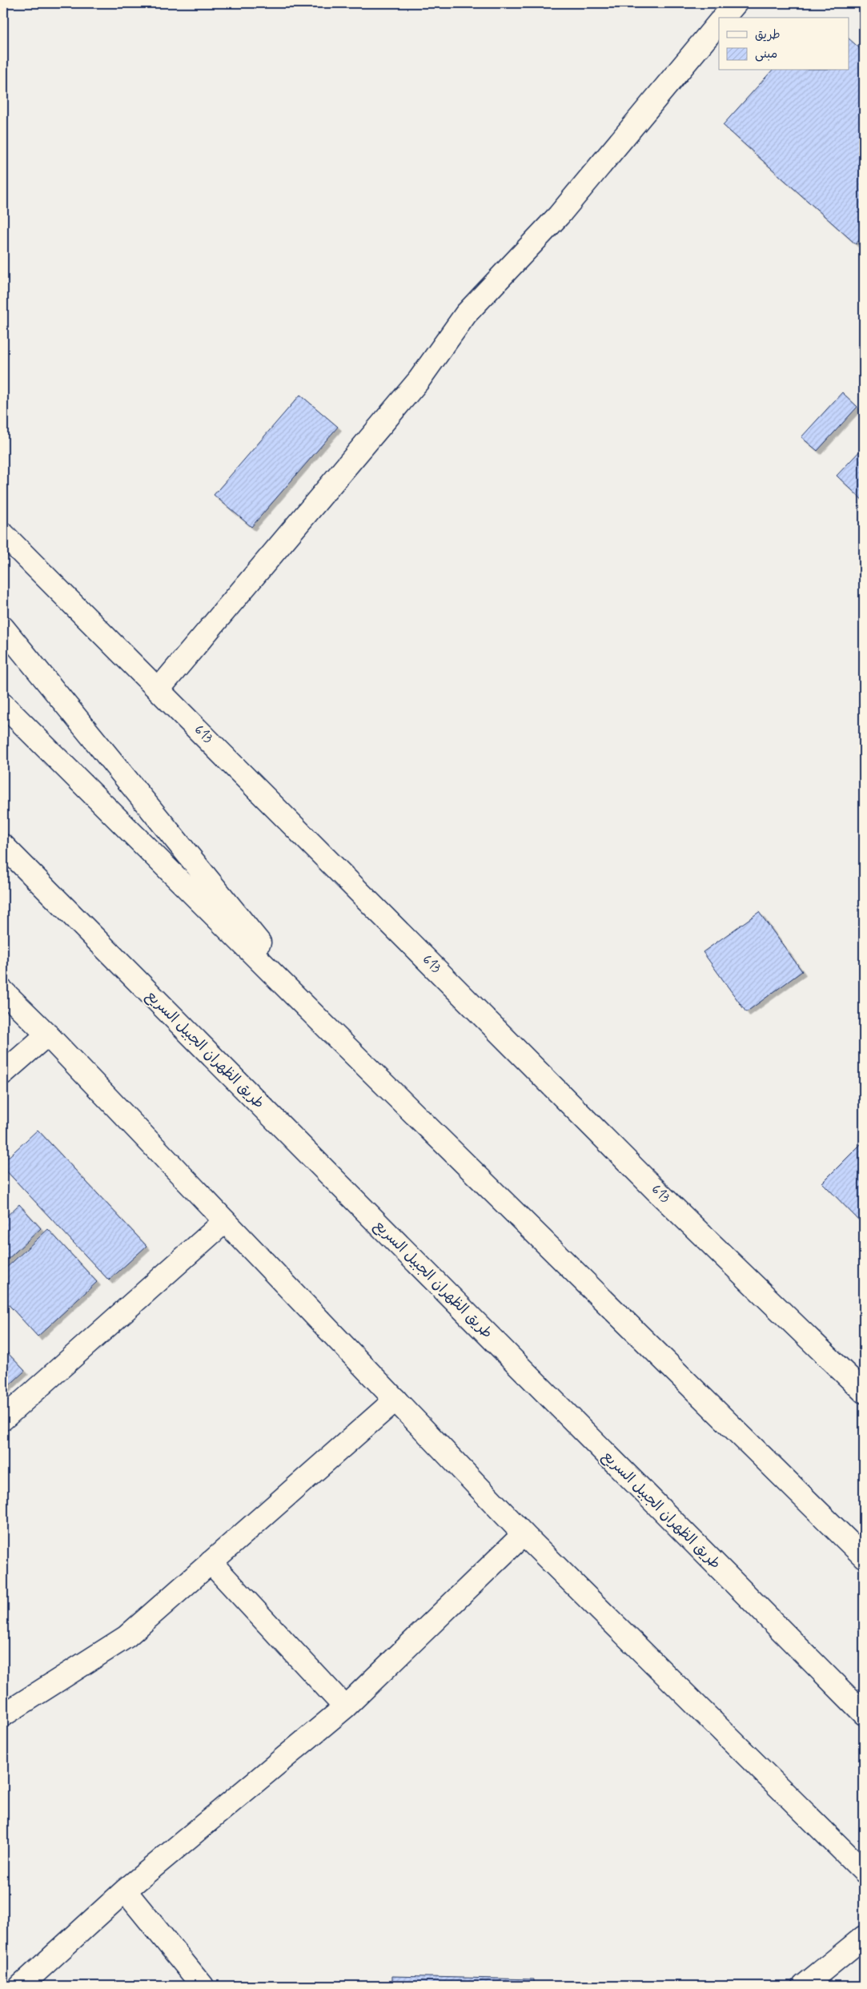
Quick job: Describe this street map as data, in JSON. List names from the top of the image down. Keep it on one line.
{"streets":{"main road":["613","طريق الظهران الجبيل السريع"]},"legend":["طريق","مبنى"]}
